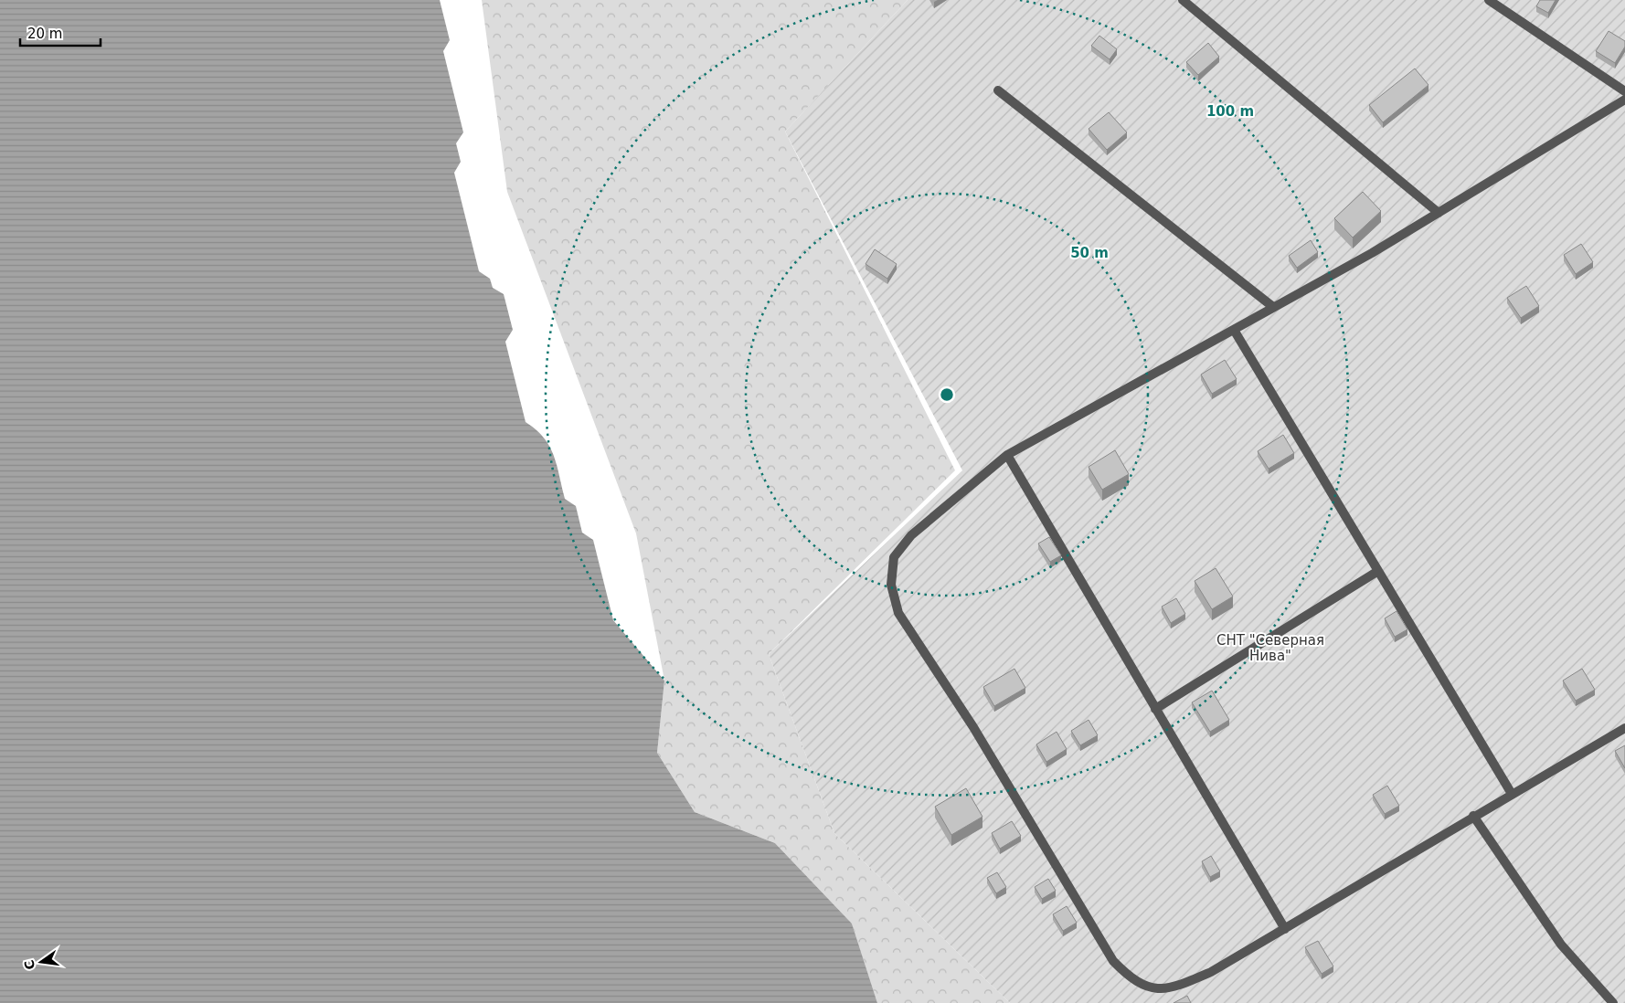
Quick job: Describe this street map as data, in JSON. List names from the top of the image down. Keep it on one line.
{"parks":["СНТ \"Северная Нива\""],"scale_bar":"20 m","north":"left","rings":["100 m","50 m"]}
